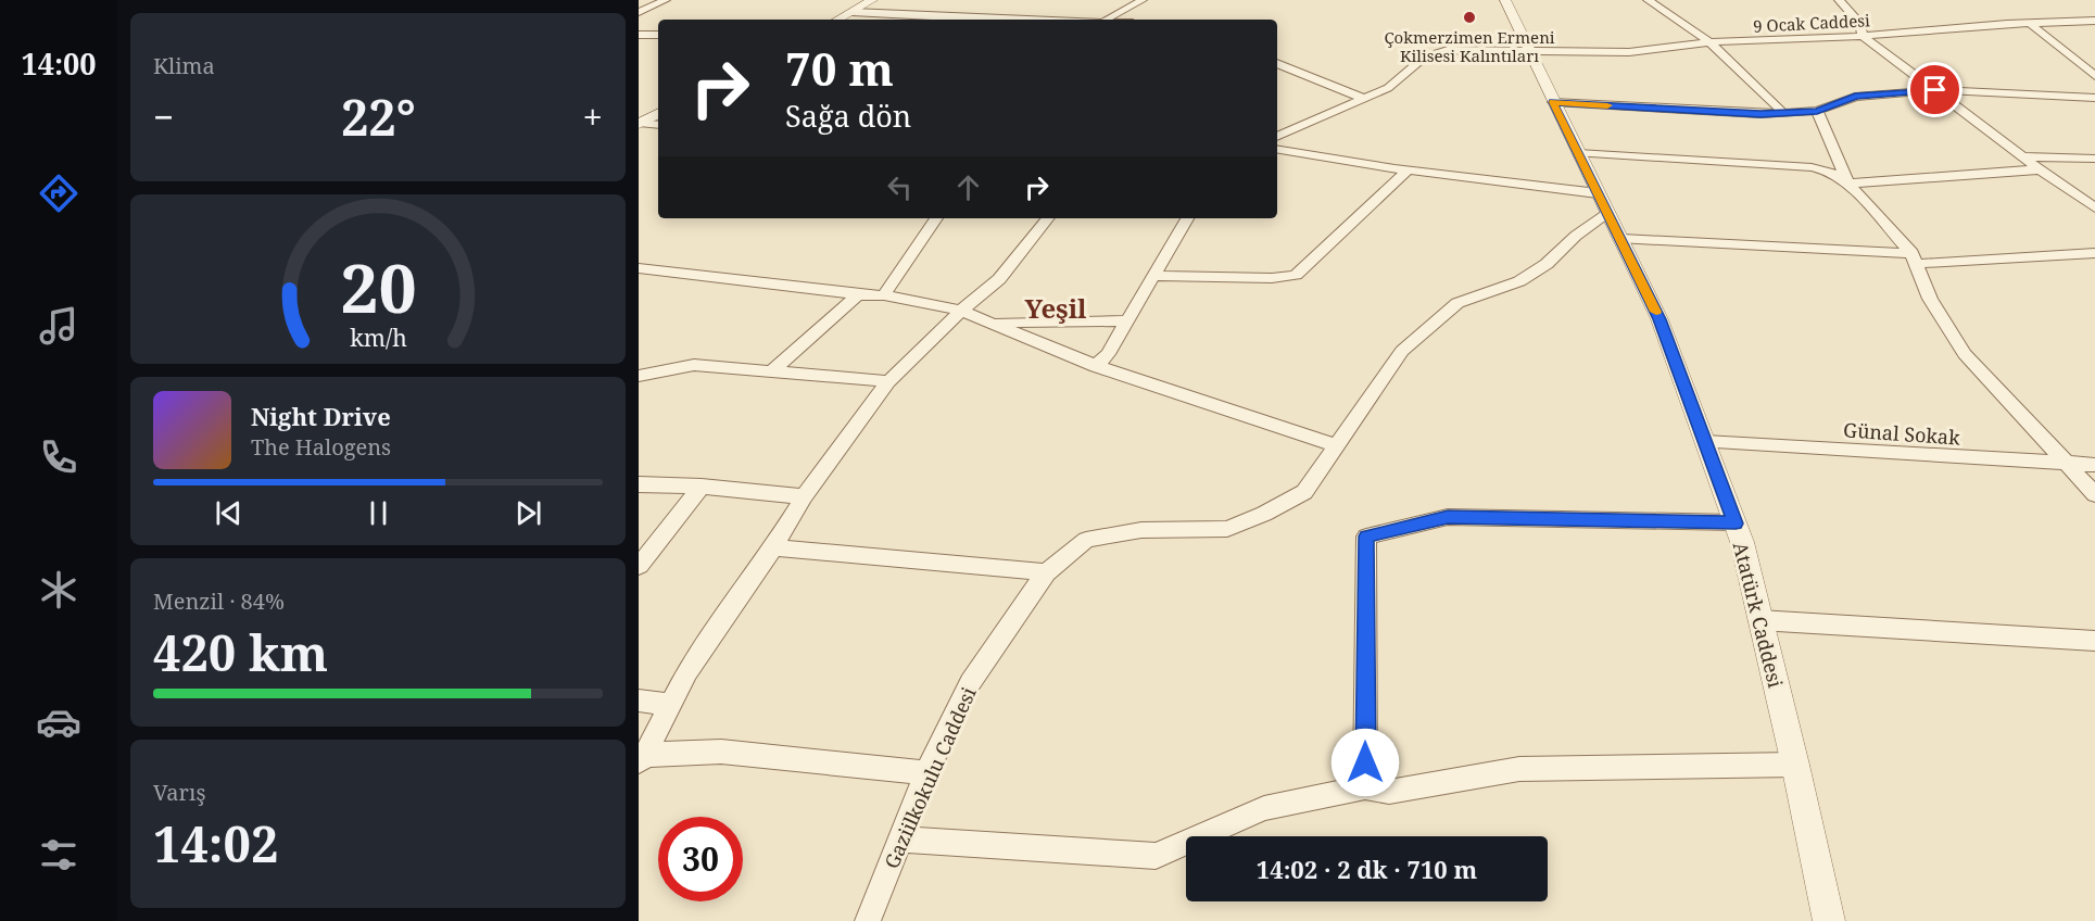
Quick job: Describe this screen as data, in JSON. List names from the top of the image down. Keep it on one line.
{"streets":{"street":["9 Ocak Caddesi","Günal Sokak","Atatürk Caddesi","Gaziilkokulu Caddesi"]},"crossings":[["9 Ocak Caddesi","Atatürk Caddesi"],["Günal Sokak","Atatürk Caddesi"],["Atatürk Caddesi","Gaziilkokulu Caddesi"]],"districts":["Yeşil"],"places":["Çokmerzimen Ermeni Kilisesi Kalıntıları"],"page":{"tabs":"14:00","tile":["Klima",["Menzil · 84%","420 km"],["Varış","14:02"]],"turn":["70 m","Sağa dön"],"heat":["−","22°","+"],"song":["Night Drive","The Halogens"],"limit":"30","trip":"14:02 · 2 dk · 710 m","gauge":["20","km/h"]}}
